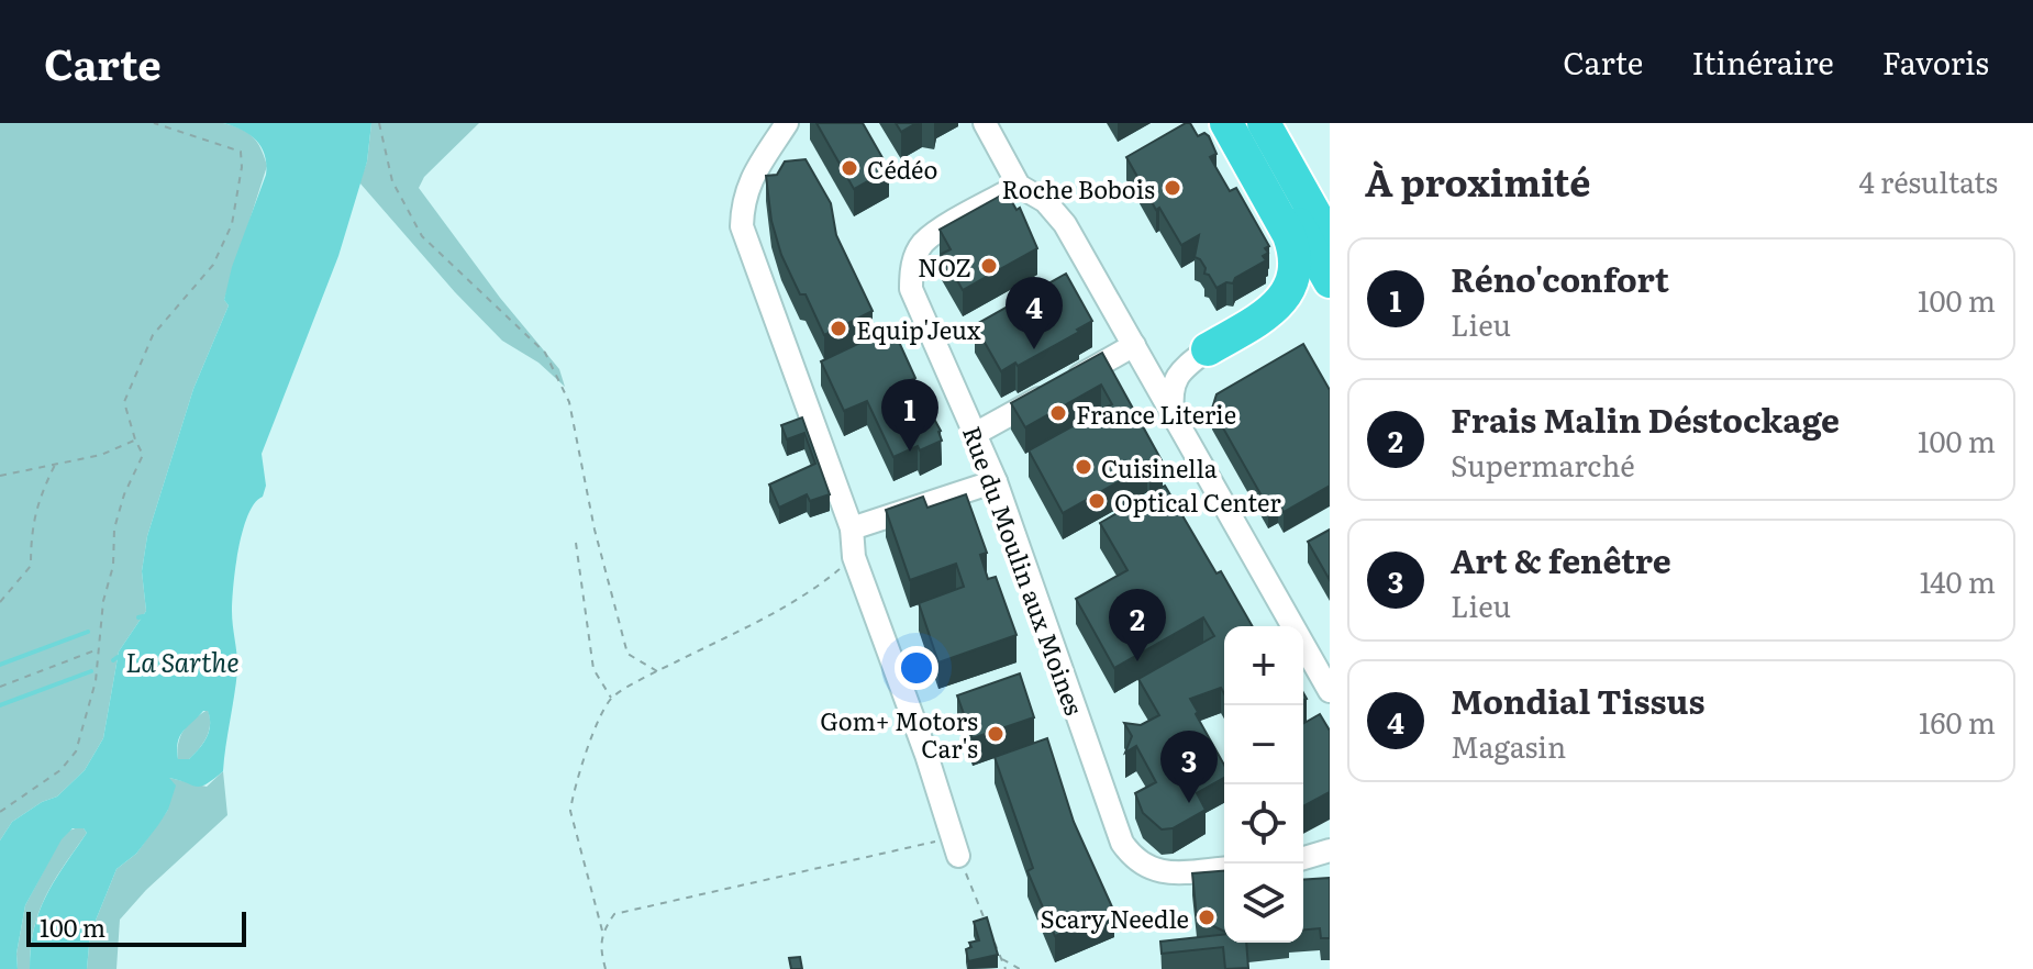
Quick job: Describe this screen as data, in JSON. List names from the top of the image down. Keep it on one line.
{"streets":{"street":["Rue du Moulin aux Moines"]},"water":["La Sarthe"],"places":["Cédéo","Roche Bobois","NOZ","Equip'Jeux","France Literie","Cuisinella","Optical Center","Gom+ Motors Car's","Scary Needle"],"scale_bar":"100 m","page":{"header":"Carte","nav":["Carte","Itinéraire","Favoris"],"heading":["À proximité","4 résultats"],"list":[{"mark":"1","name":"Réno'confort","note":"Lieu","value":"100 m"},{"mark":"2","name":"Frais Malin Déstockage","note":"Supermarché","value":"100 m"},{"mark":"3","name":"Art & fenêtre","note":"Lieu","value":"140 m"},{"mark":"4","name":"Mondial Tissus","note":"Magasin","value":"160 m"}],"pins":["4","1","2","3"],"map_buttons":["+","−"],"scale":"100 m"}}
